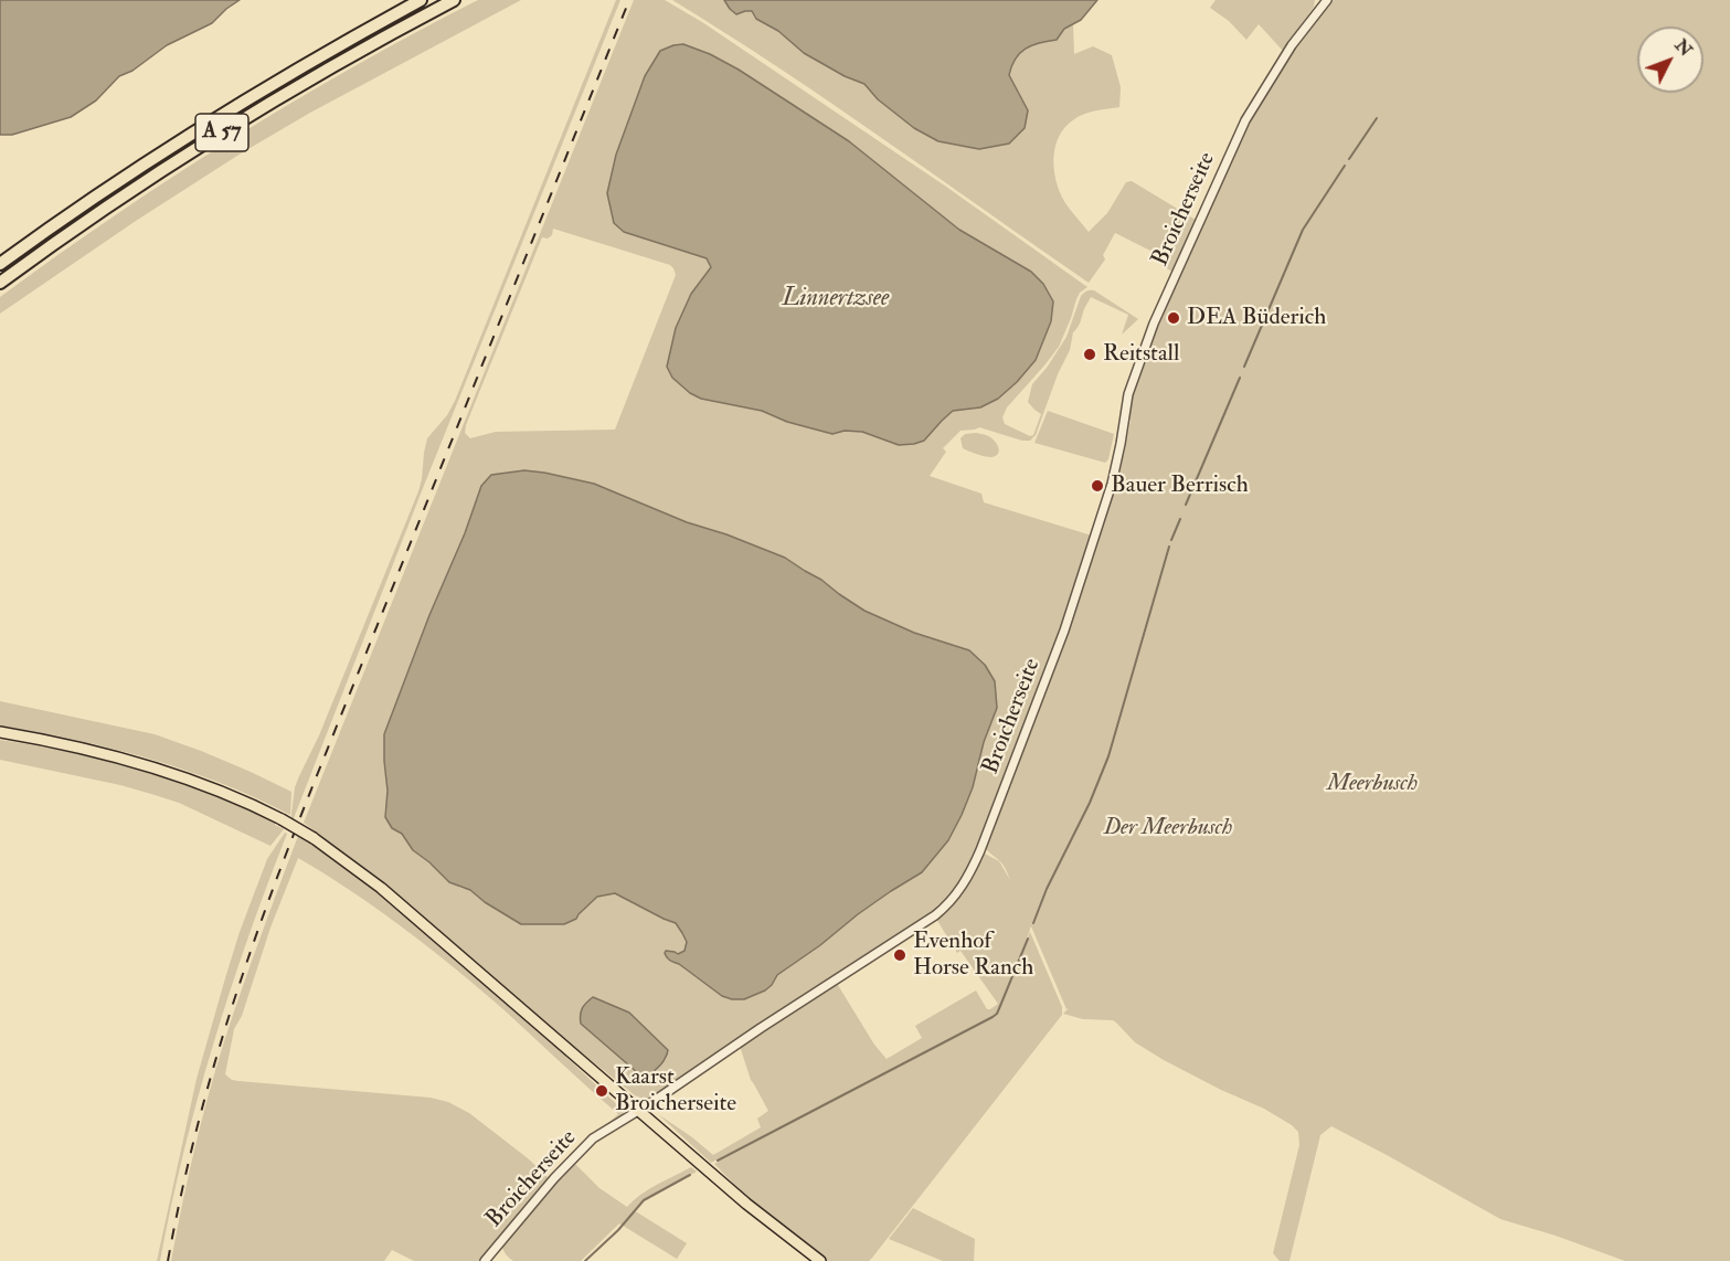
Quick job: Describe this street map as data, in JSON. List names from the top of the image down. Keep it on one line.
{"streets":{"highway":["A 57"],"street":["Broicherseite"]},"water":["Linnertzsee"],"parks":["Meerbusch","Der Meerbusch"],"places":["DEA Büderich","Reitstall","Bauer Berrisch","Evenhof Horse Ranch","Kaarst Broicherseite"],"north":"top right"}
